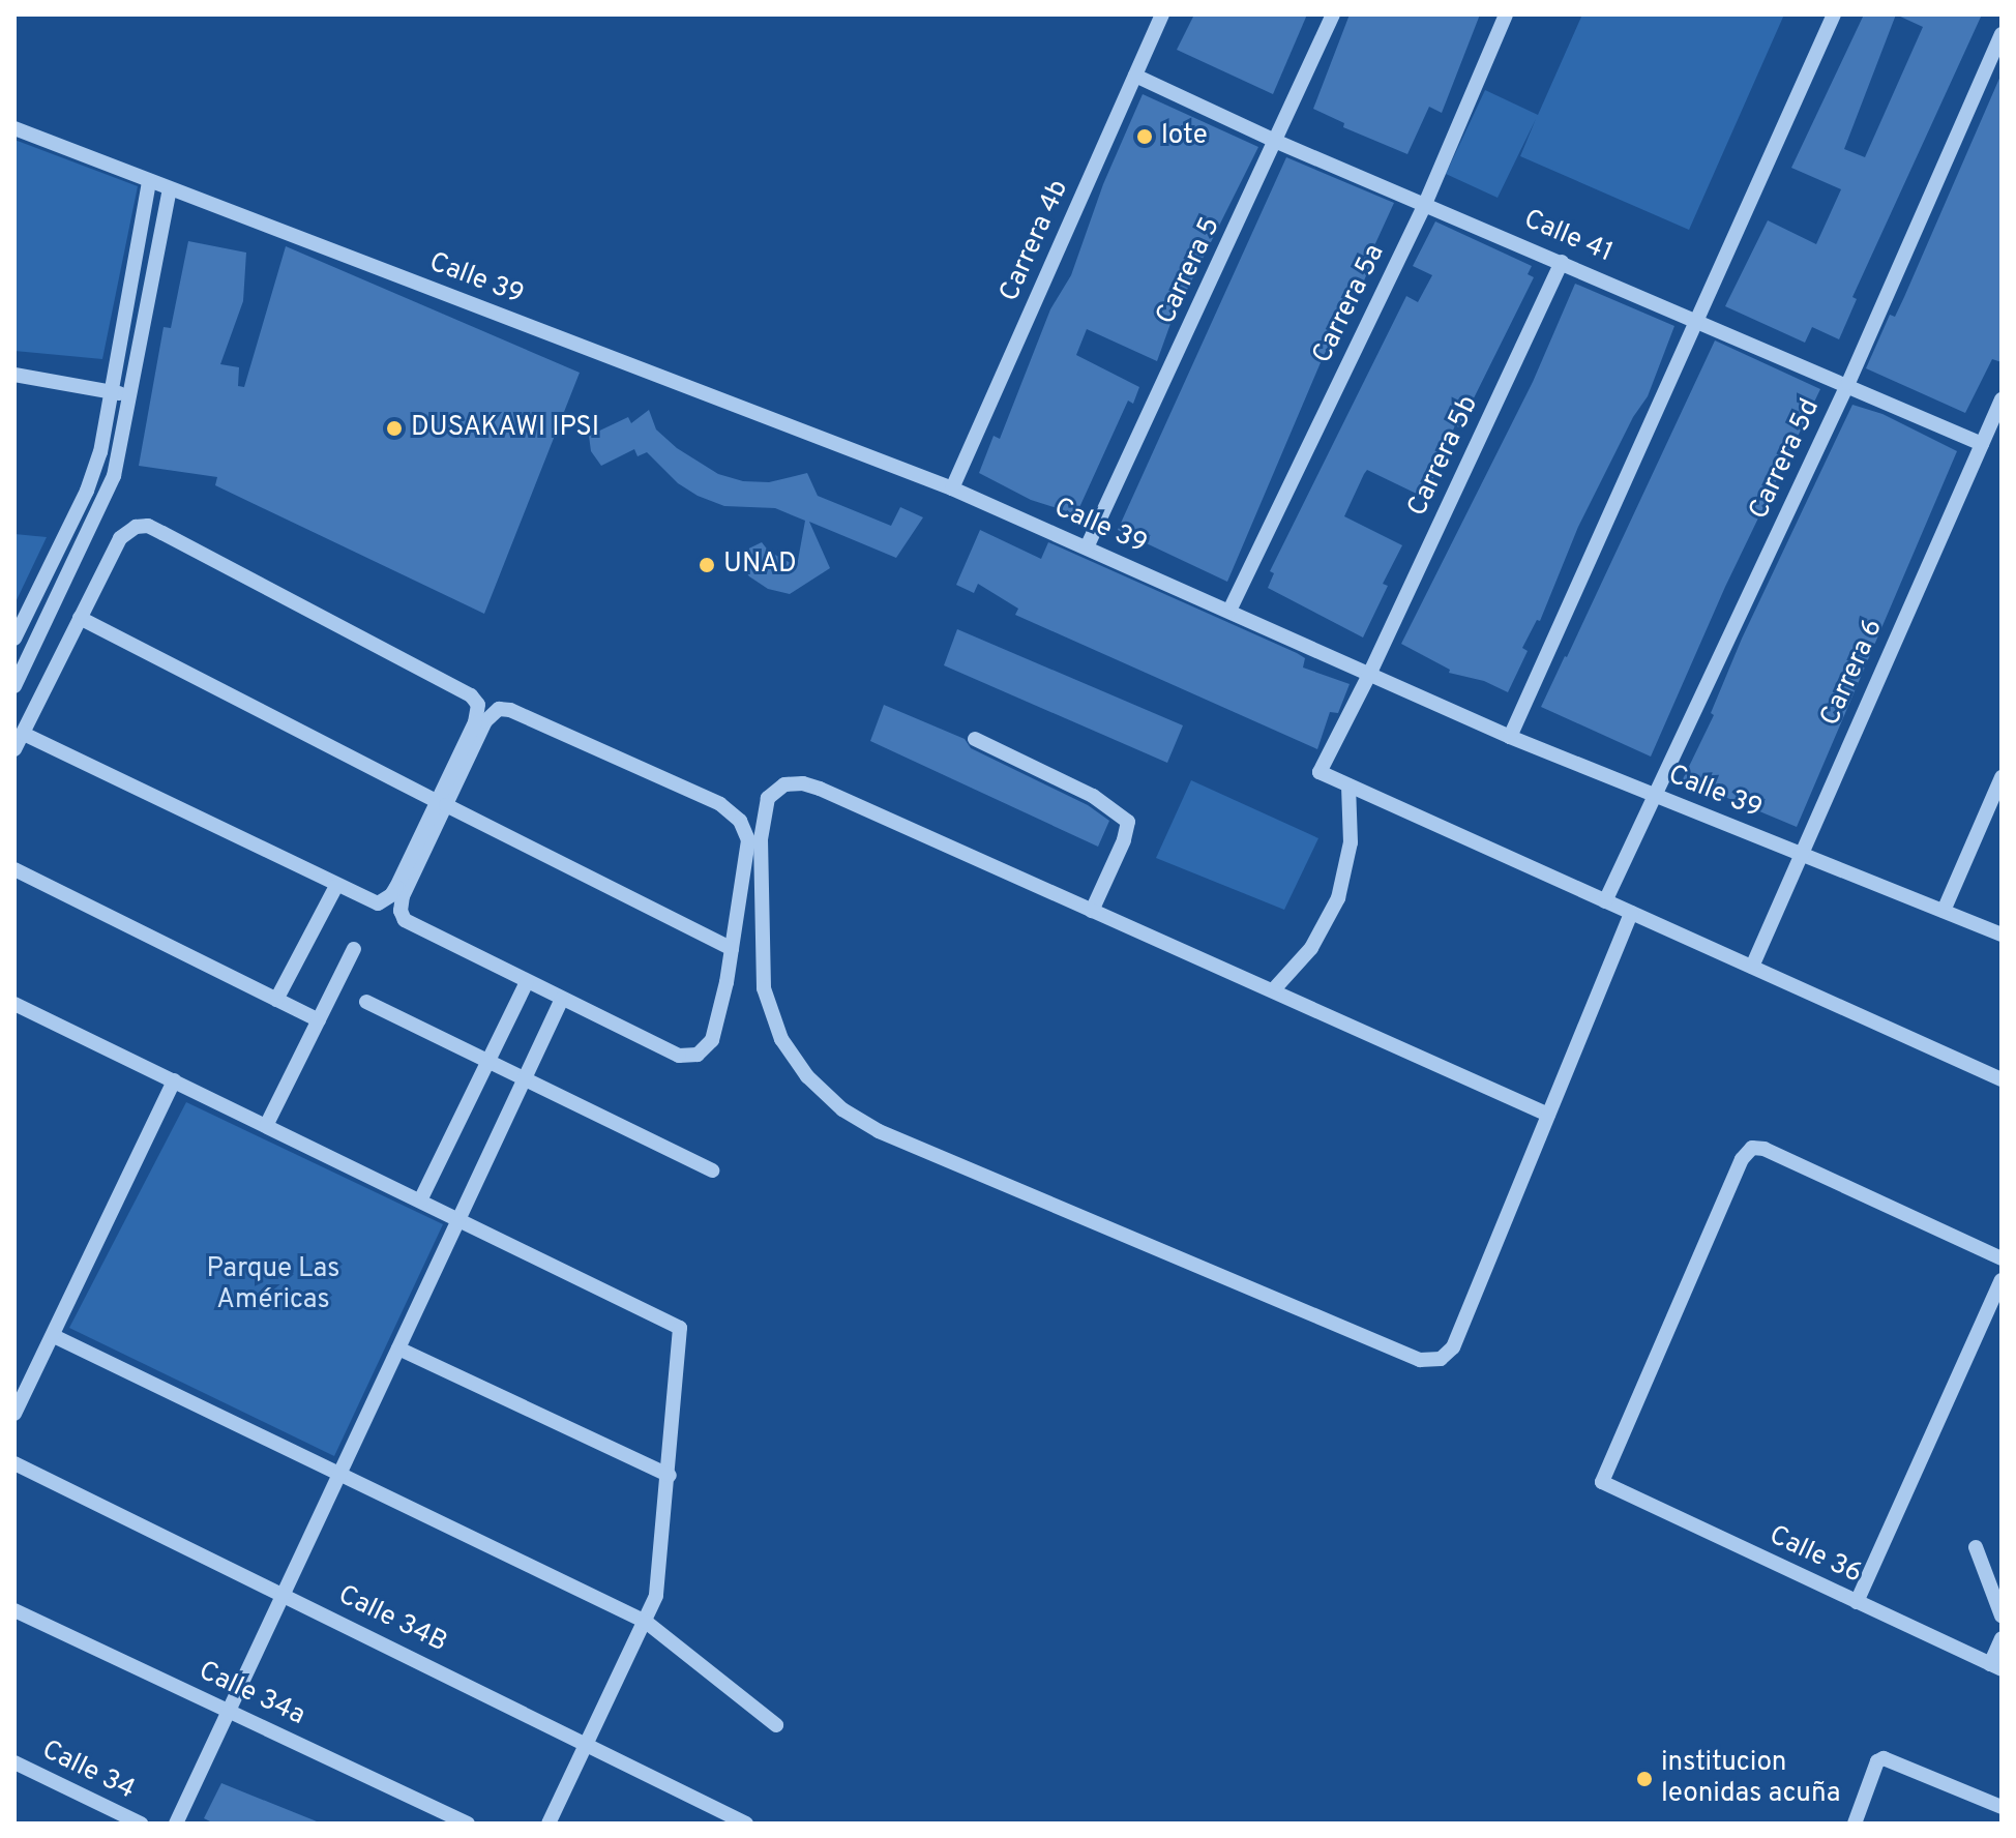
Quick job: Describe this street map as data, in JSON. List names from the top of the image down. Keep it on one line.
{"streets":{"street":["Calle 41","Carrera 4b","Carrera 5","Calle 39","Carrera 5a","Carrera 5b","Carrera 5d","Carrera 6","Calle 36","Calle 34B","Calle 34a","Calle 34"]},"crossings":[["Calle 41","Carrera 4b"],["Calle 41","Carrera 5"],["Calle 41","Carrera 5a"],["Calle 41","Carrera 5b"],["Calle 41","Carrera 5d"],["Calle 41","Carrera 6"],["Carrera 4b","Calle 39"],["Carrera 5","Calle 39"],["Calle 39","Carrera 5a"],["Calle 39","Carrera 5b"],["Calle 39","Carrera 5d"],["Calle 39","Carrera 6"]],"parks":["Parque Las Américas"],"places":["lote","DUSAKAWI IPSI","UNAD","institucion leonidas acuña"]}
